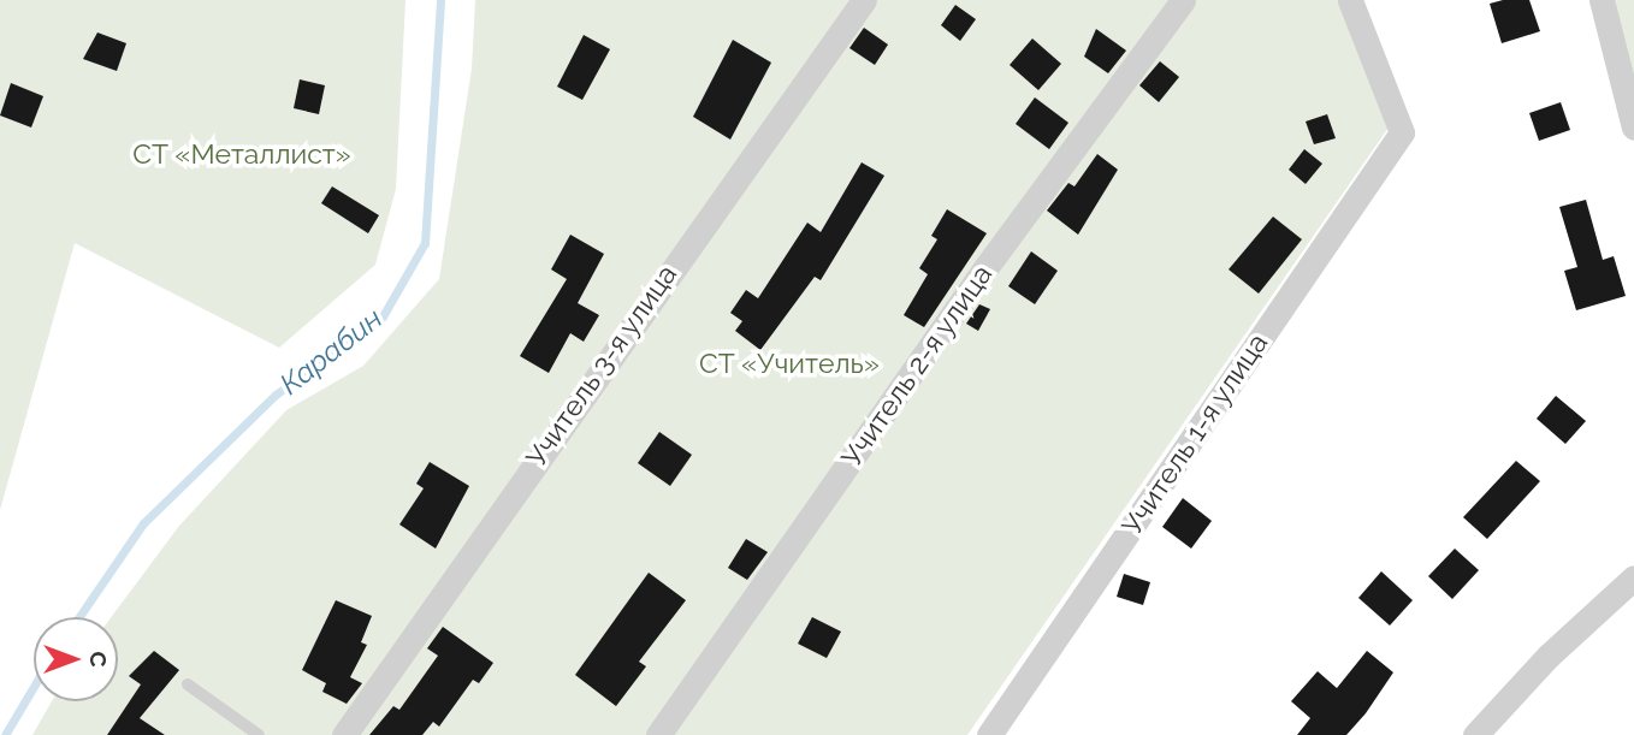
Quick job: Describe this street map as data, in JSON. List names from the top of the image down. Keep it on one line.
{"streets":{"street":["Учитель 3-я улица","Учитель 2-я улица","Учитель 1-я улица"]},"water":["Карабин"],"parks":["СТ «Металлист»","СТ «Учитель»"],"north":"right"}
